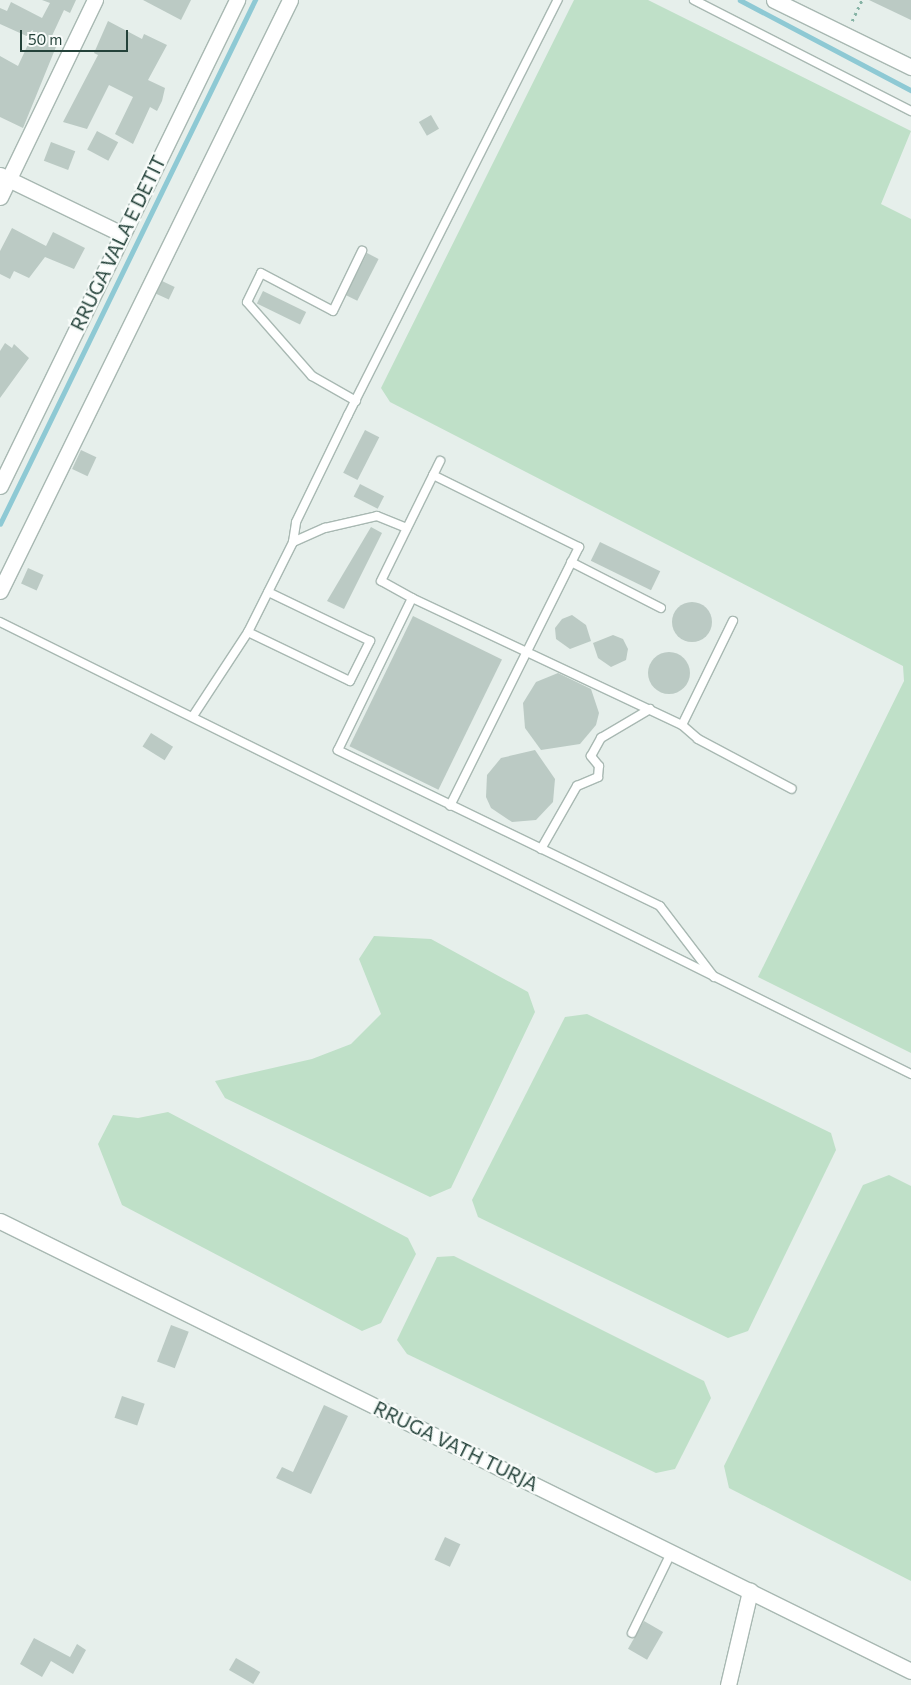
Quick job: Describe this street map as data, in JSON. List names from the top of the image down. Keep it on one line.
{"streets":{"street":["RRUGA VALA E DETIT","RRUGA VATH TURJA"]},"scale_bar":"50 m"}
